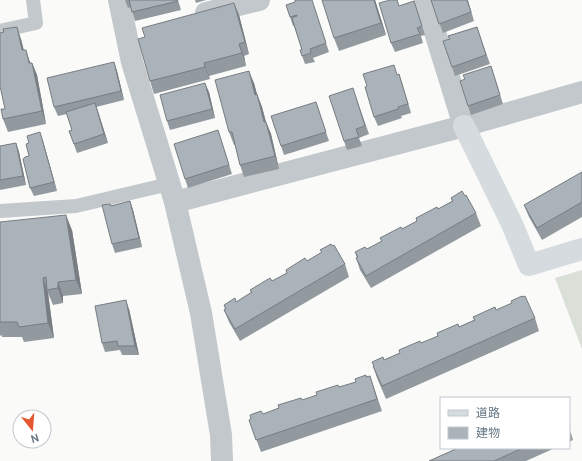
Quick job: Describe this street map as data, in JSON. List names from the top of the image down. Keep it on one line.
{"legend":["道路","建物"],"north":"bottom"}
